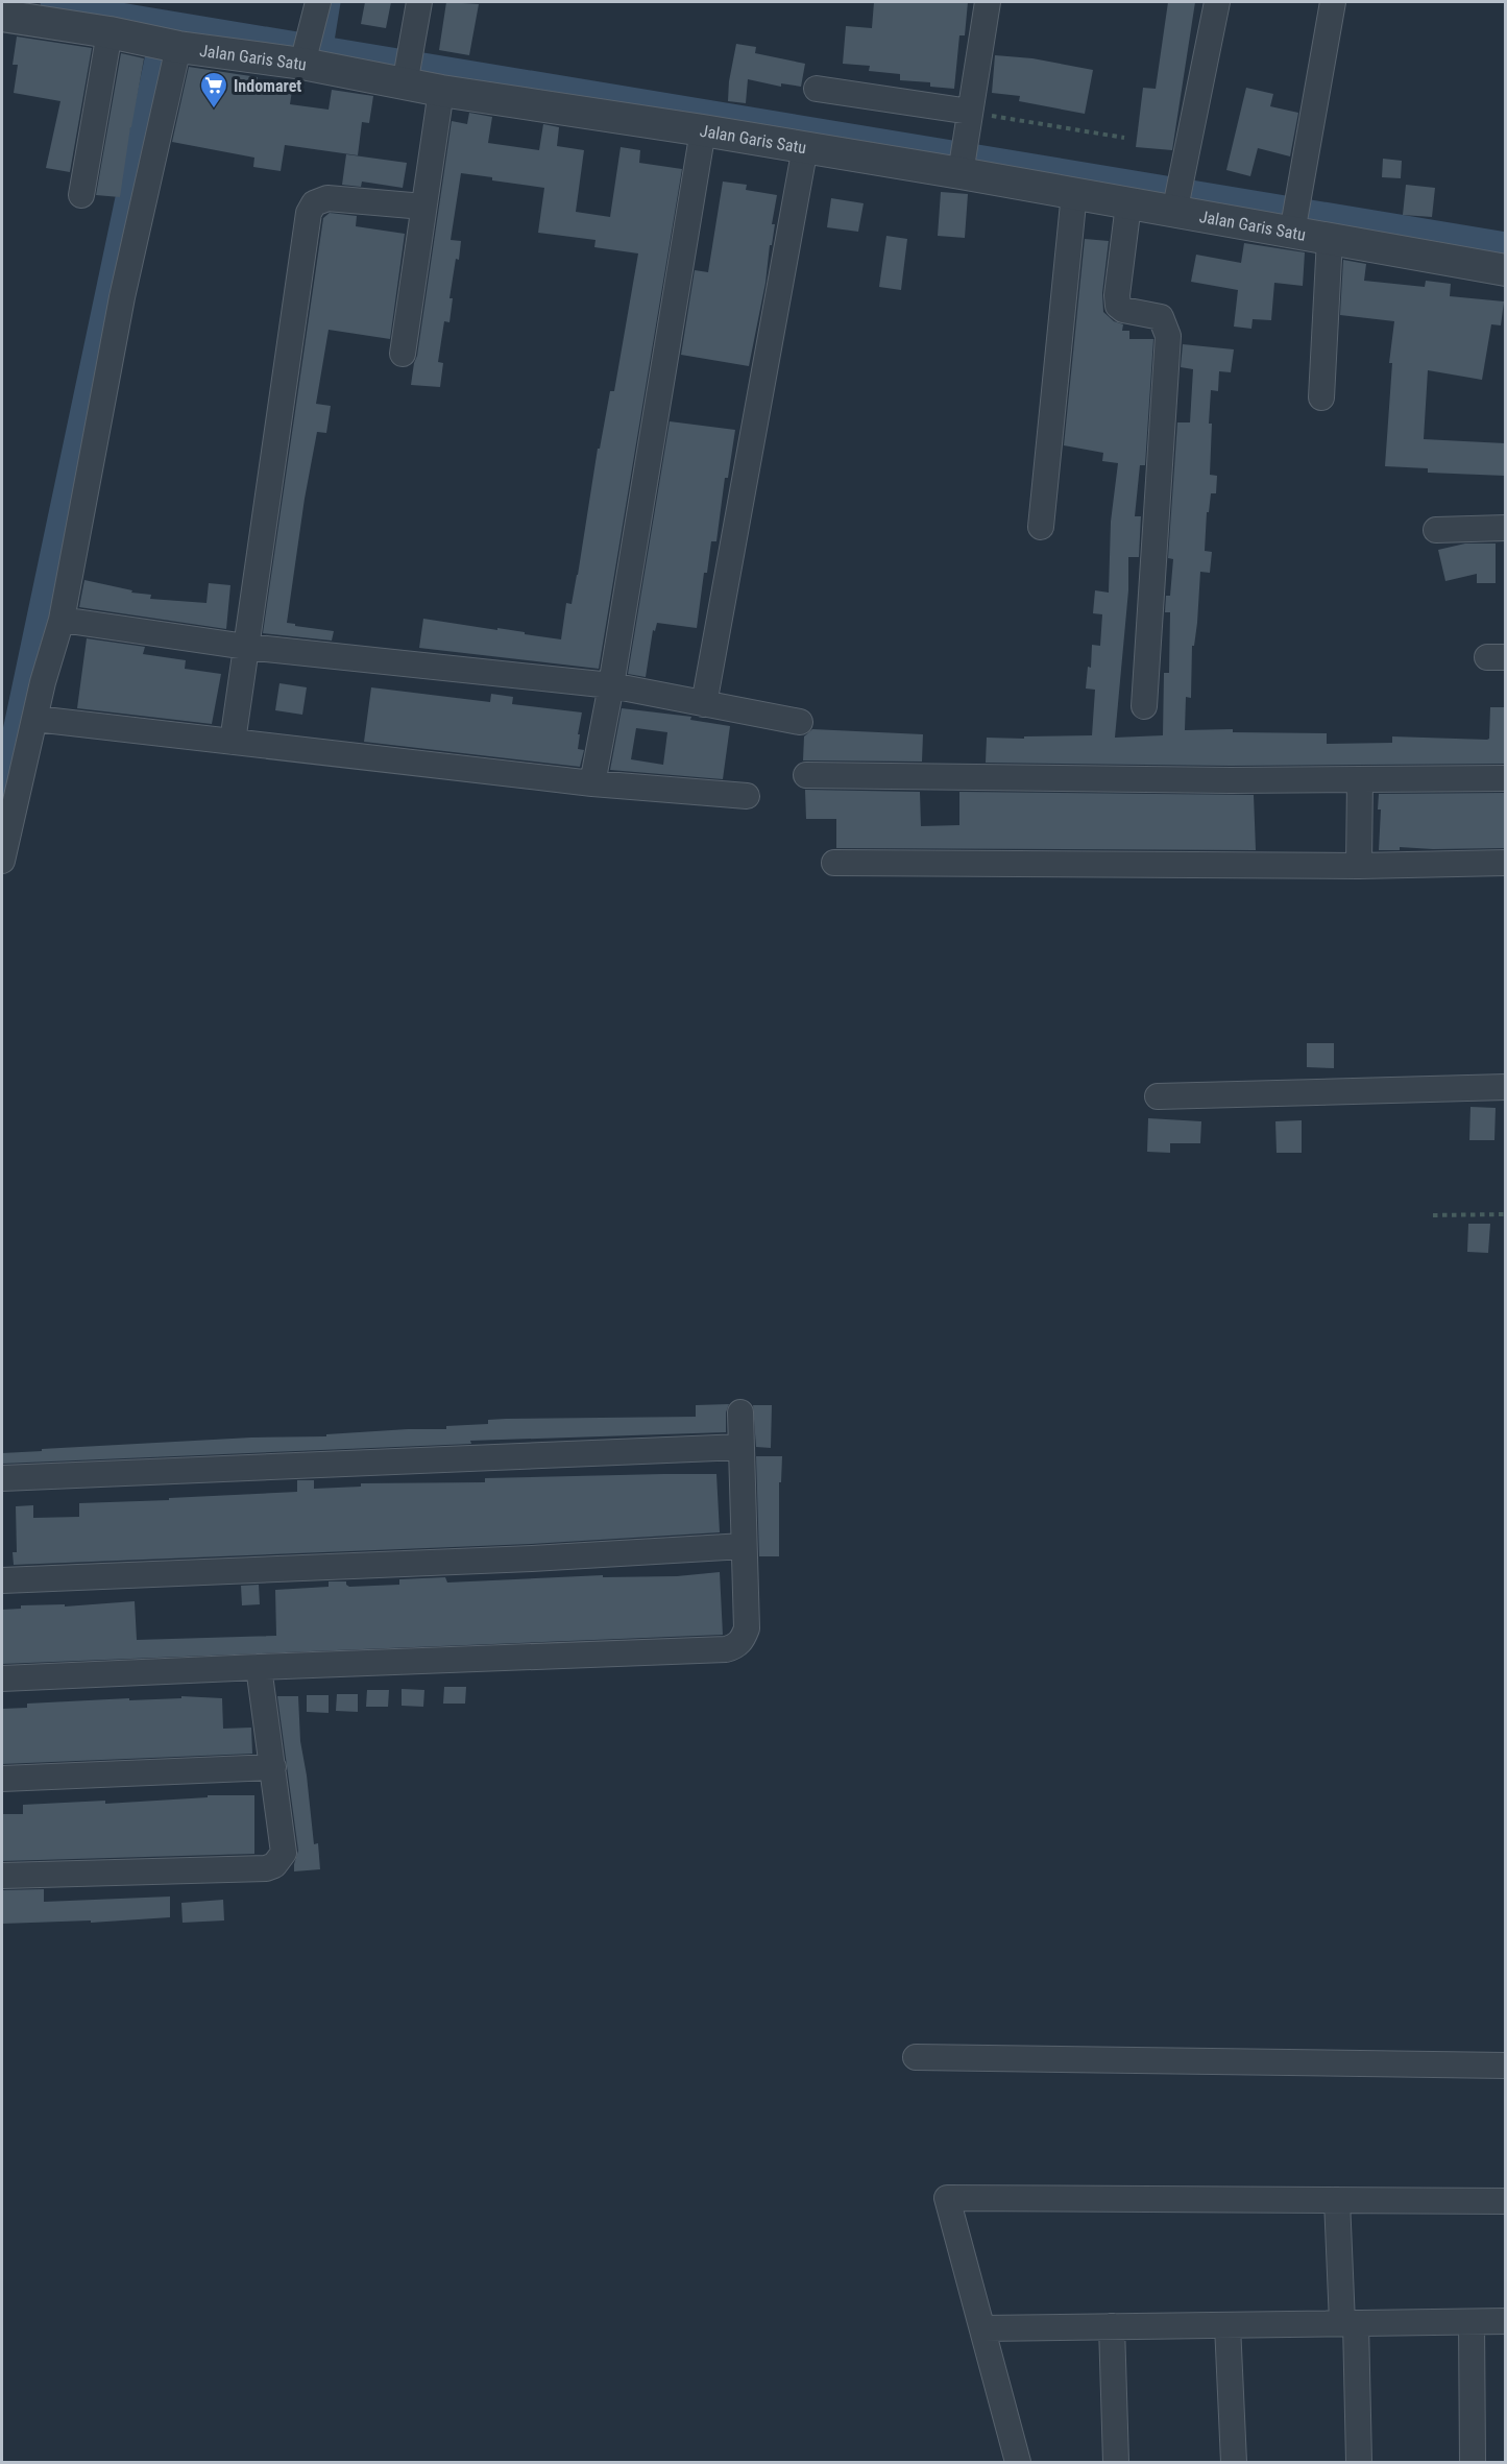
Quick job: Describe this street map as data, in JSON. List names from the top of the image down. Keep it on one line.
{"streets":{"street":["Jalan Garis Satu"]},"places":{"supermarket":["Indomaret"]}}
